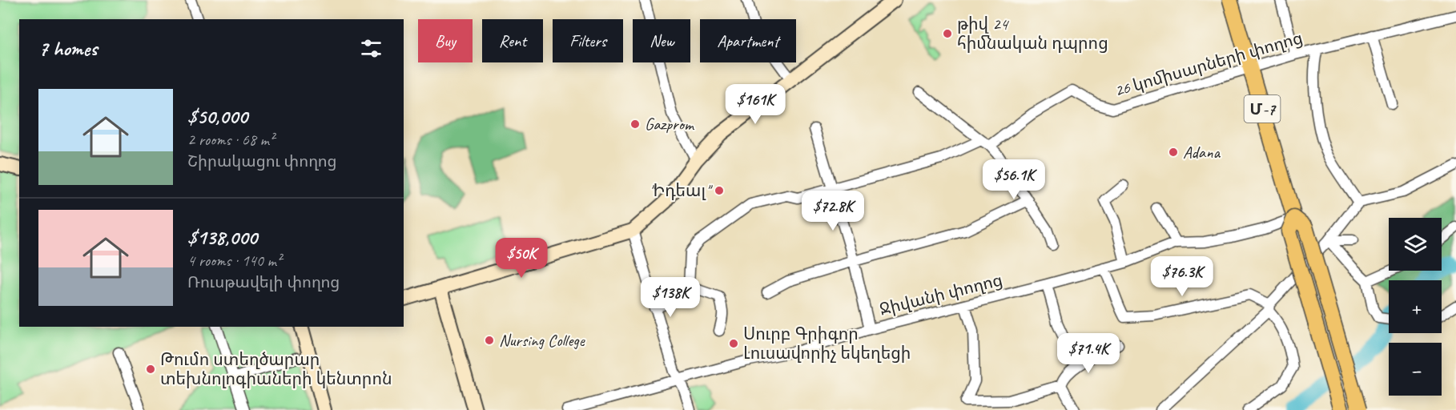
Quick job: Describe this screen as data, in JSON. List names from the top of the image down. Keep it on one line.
{"streets":{"main road":["Մ-7"],"street":["26 կոմիսարների փողոց","Ջիվանի փողոց"]},"crossings":[["26 կոմիսարների փողոց","Մ-7"],["Մ-7","Ջիվանի փողոց"]],"places":["թիվ 24 հիմնական դպրոց","Gazprom","Adana","\"Իդեալ\"","Nursing College","Սուրբ Գրիգոր Լուսավորիչ եկեղեցի","Թումո ստեղծարար տեխնոլոգիաների կենտրոն"],"page":{"chip":["Buy","Rent","Filters","New","Apartment"],"heading":"7 homes","list":[{"name":"$50,000","note":"2 rooms · 68 m² · Շիրակացու փողոց"},{"name":"$138,000","note":"4 rooms · 140 m² · Ռուսթավելի փողոց"}],"price":["$161K","$56.1K","$72.8K","$50K","$76.3K","$138K","$71.4K"],"map_buttons":["+","−"]}}
